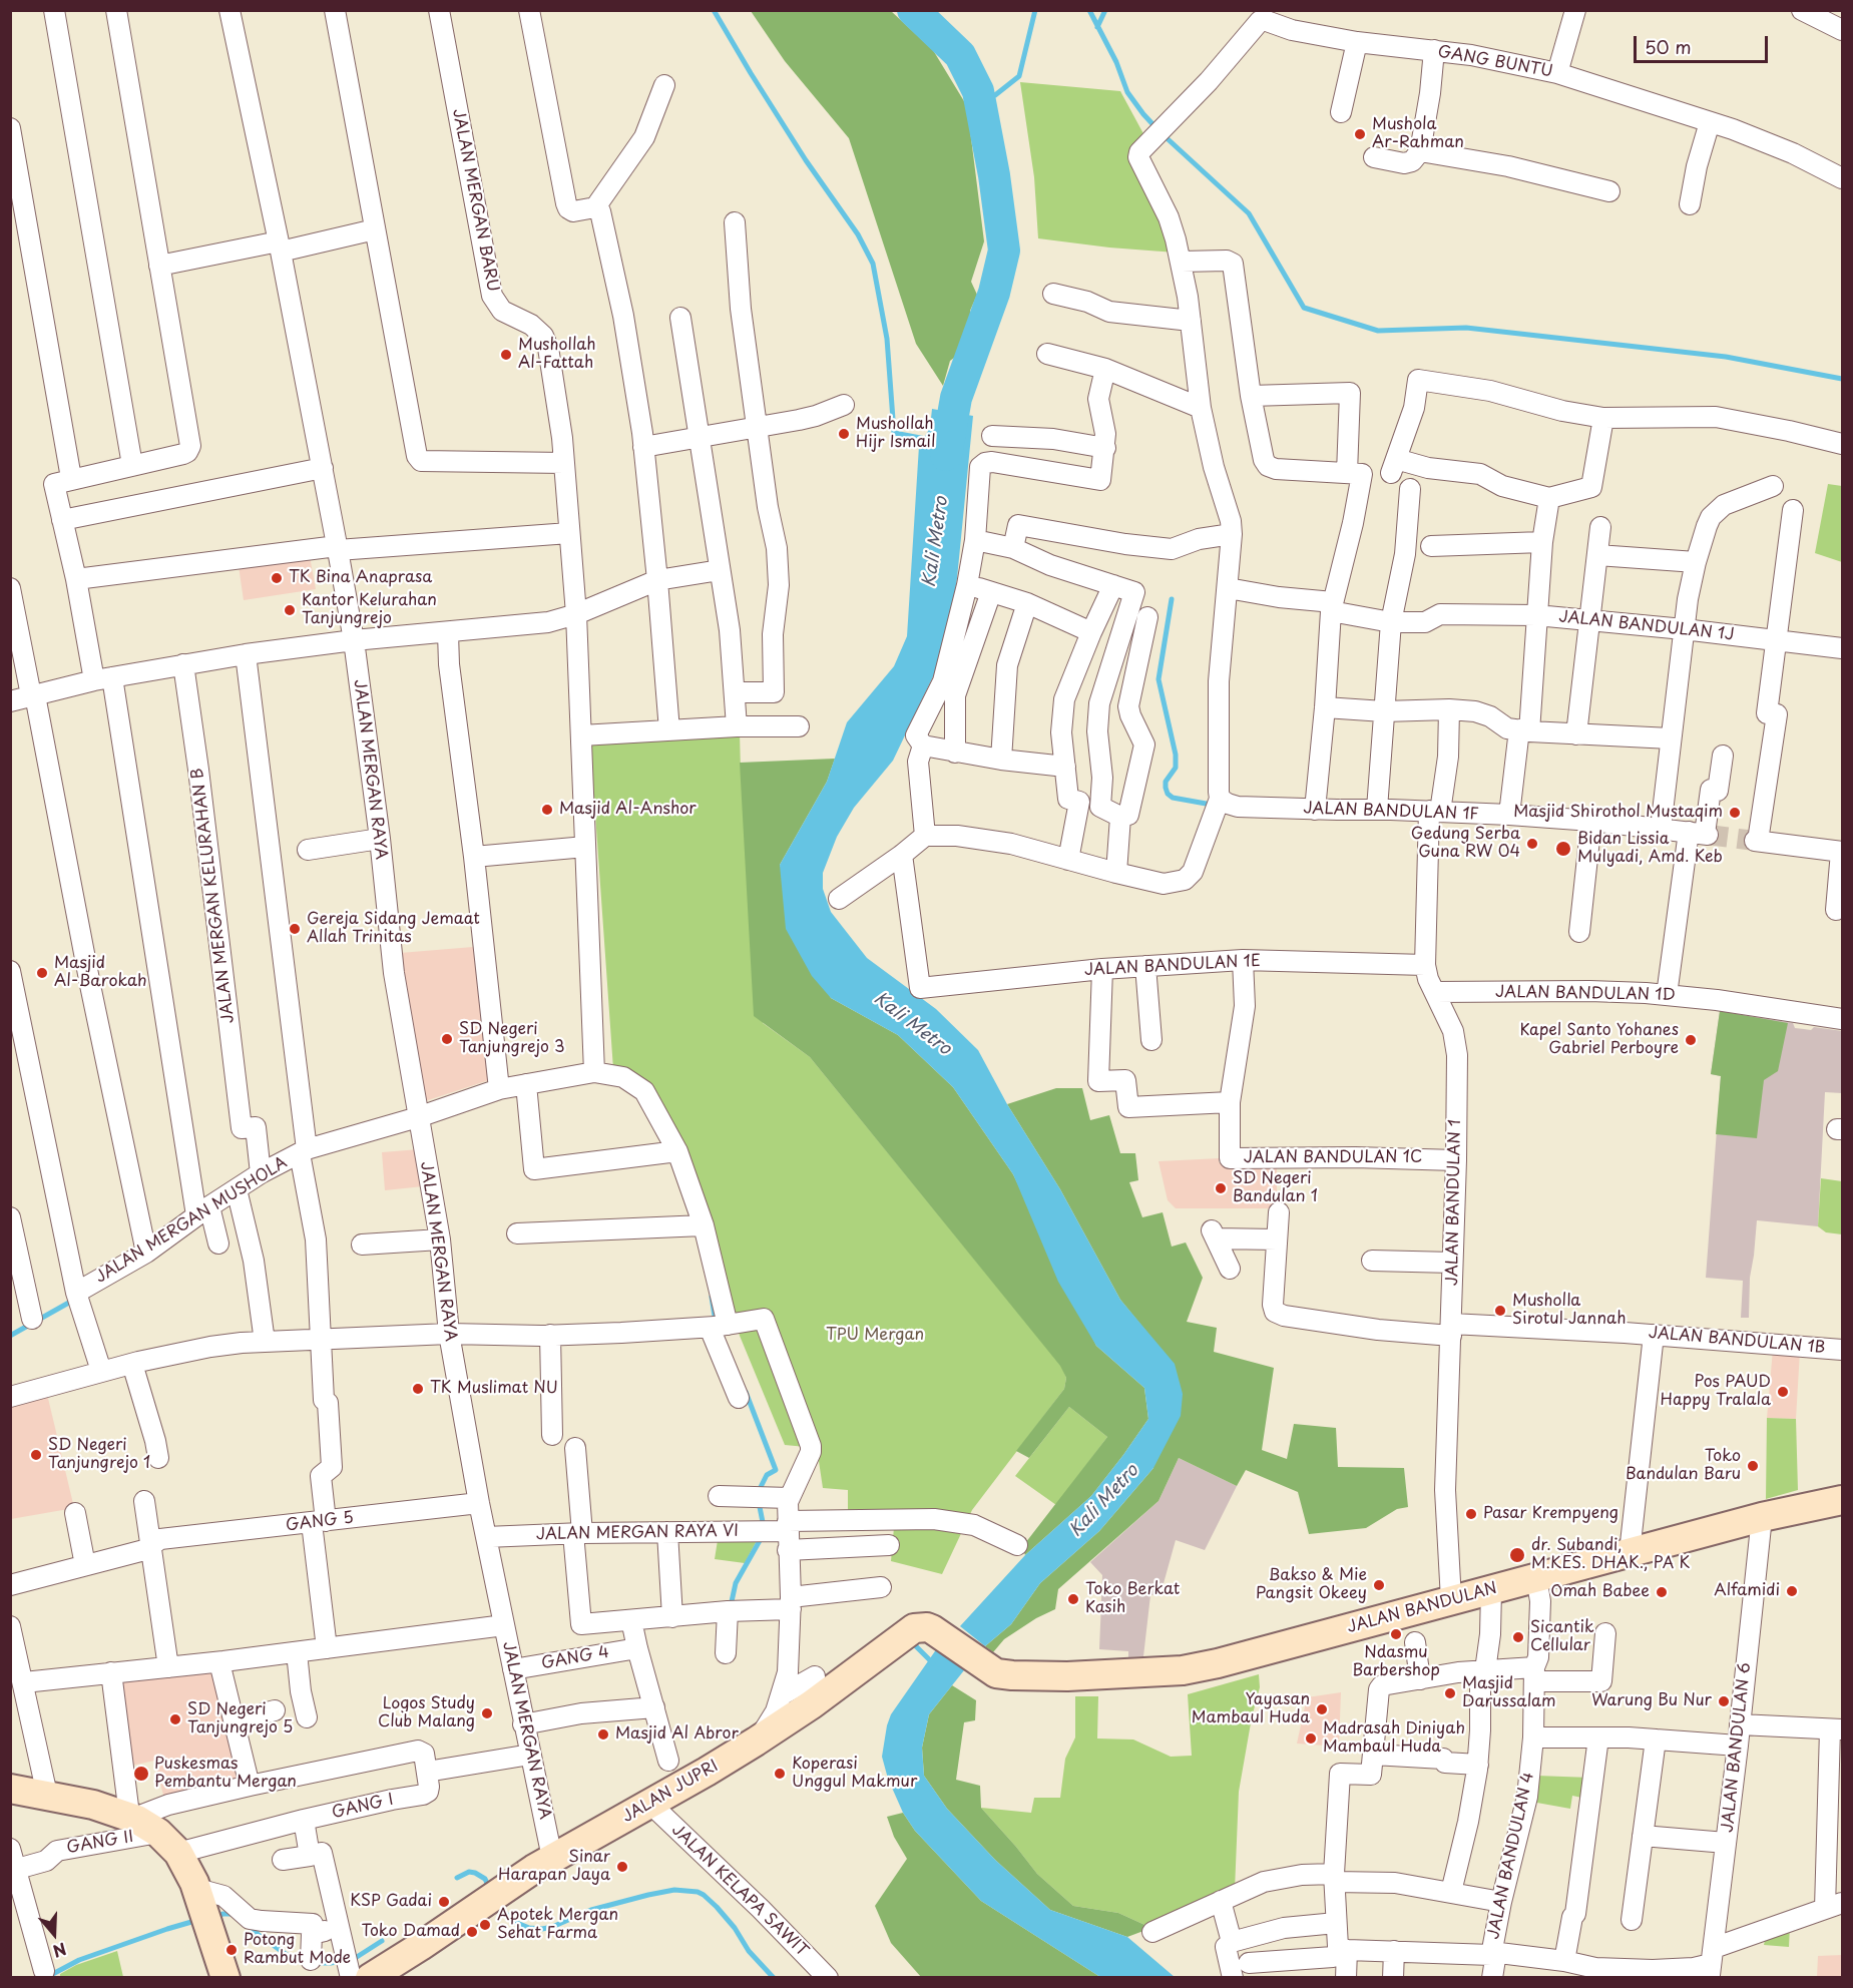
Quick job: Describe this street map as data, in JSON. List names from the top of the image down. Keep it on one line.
{"streets":{"main road":["JALAN BANDULAN","JALAN JUPRI"],"street":["GANG BUNTU","JALAN MERGAN BARU","JALAN BANDULAN 1J","JALAN MERGAN RAYA","JALAN BANDULAN 1F","JALAN MERGAN KELURAHAN B","JALAN BANDULAN 1E","JALAN BANDULAN 1D","JALAN BANDULAN 1C","JALAN BANDULAN 1","JALAN MERGAN MUSHOLA","JALAN BANDULAN 1B","GANG 5","JALAN MERGAN RAYA VI","GANG 4","JALAN BANDULAN 6","GANG I","GANG II","JALAN BANDULAN 4","JALAN KELAPA SAWIT"]},"crossings":[["JALAN MERGAN BARU","JALAN MERGAN MUSHOLA"],["JALAN MERGAN RAYA","JALAN MERGAN MUSHOLA"],["JALAN MERGAN RAYA","GANG 5"],["JALAN MERGAN RAYA","JALAN MERGAN RAYA VI"],["JALAN MERGAN RAYA","GANG 4"],["JALAN MERGAN RAYA","JALAN JUPRI"],["JALAN BANDULAN 1F","JALAN BANDULAN 1"],["JALAN MERGAN KELURAHAN B","JALAN MERGAN MUSHOLA"],["JALAN BANDULAN 1E","JALAN BANDULAN 1C"],["JALAN BANDULAN 1E","JALAN BANDULAN 1"],["JALAN BANDULAN 1D","JALAN BANDULAN 1"],["JALAN BANDULAN 1C","JALAN BANDULAN 1"],["JALAN BANDULAN 1","JALAN BANDULAN 1B"],["JALAN BANDULAN 1","JALAN BANDULAN"],["JALAN BANDULAN","JALAN BANDULAN 6"],["JALAN BANDULAN","JALAN JUPRI"],["JALAN BANDULAN","JALAN BANDULAN 4"],["JALAN JUPRI","JALAN KELAPA SAWIT"],["GANG I","GANG II"]],"water":["Kali Metro"],"parks":["TPU Mergan"],"places":["Mushola Ar-Rahman","Mushollah Al-Fattah","Mushollah Hijr Ismail","TK Bina Anaprasa","Kantor Kelurahan Tanjungrejo","Masjid Al-Anshor","Masjid Shirothol Mustaqim","Gedung Serba Guna RW 04","Bidan Lissia Mulyadi, Amd. Keb","Gereja Sidang Jemaat Allah Trinitas","Masjid Al-Barokah","SD Negeri Tanjungrejo 3","Kapel Santo Yohanes Gabriel Perboyre","SD Negeri Bandulan 1","Musholla Sirotul Jannah","TK Muslimat NU","Pos PAUD Happy Tralala","SD Negeri Tanjungrejo 1","Toko Bandulan Baru","Pasar Krempyeng","dr. Subandi, M.KES. DHAK., PA K","Bakso & Mie Pangsit Okeey","Alfamidi","Omah Babee","Toko Berkat Kasih","Ndasmu Barbershop","Sicantik Cellular","Masjid Darussalam","Warung Bu Nur","Yayasan Mambaul Huda","Logos Study Club Malang","SD Negeri Tanjungrejo 5","Masjid Al Abror","Madrasah Diniyah Mambaul Huda","Puskesmas Pembantu Mergan","Koperasi Unggul Makmur","Sinar Harapan Jaya","KSP Gadai","Apotek Mergan Sehat Farma","Toko Damad","Potong Rambut Mode"],"scale_bar":"50 m","north":"bottom"}
